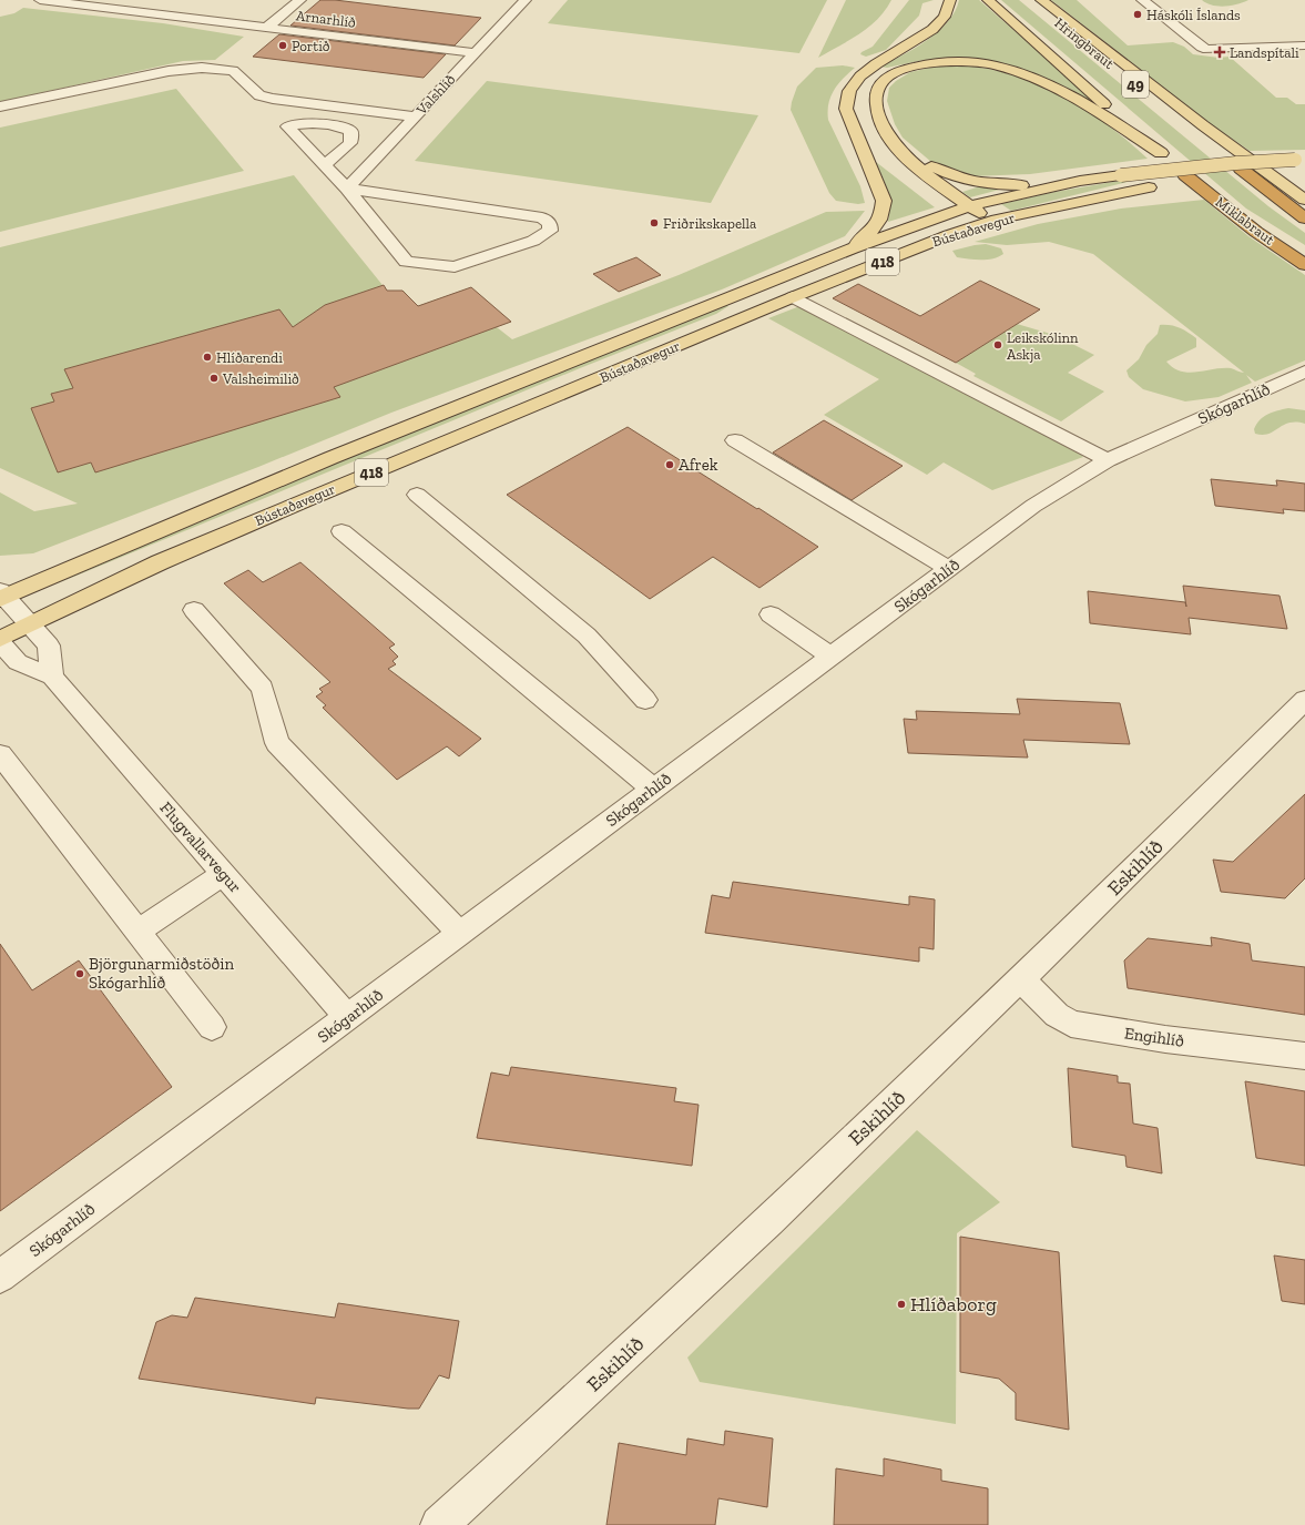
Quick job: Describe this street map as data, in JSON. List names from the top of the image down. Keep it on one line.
{"streets":{"highway":["49","Miklabraut"],"main road":["Hringbraut","Bústaðavegur","418"],"street":["Arnarhlíð","Valshlíð","Skógarhlíð","Flugvallarvegur","Eskihlíð","Engihlíð"]},"crossings":[["Arnarhlíð","Valshlíð"],["Hringbraut","49"],["Hringbraut","Miklabraut"],["Skógarhlíð","Flugvallarvegur"],["Eskihlíð","Engihlíð"]],"places":{"other":["Háskóli Íslands","Portið","Friðrikskapella","Leikskólinn Askja","Hlíðarendi","Valsheimilið","Afrek","Björgunarmiðstöðin Skógarhlíð","Hlíðaborg"],"health":["Landspítali"]}}
